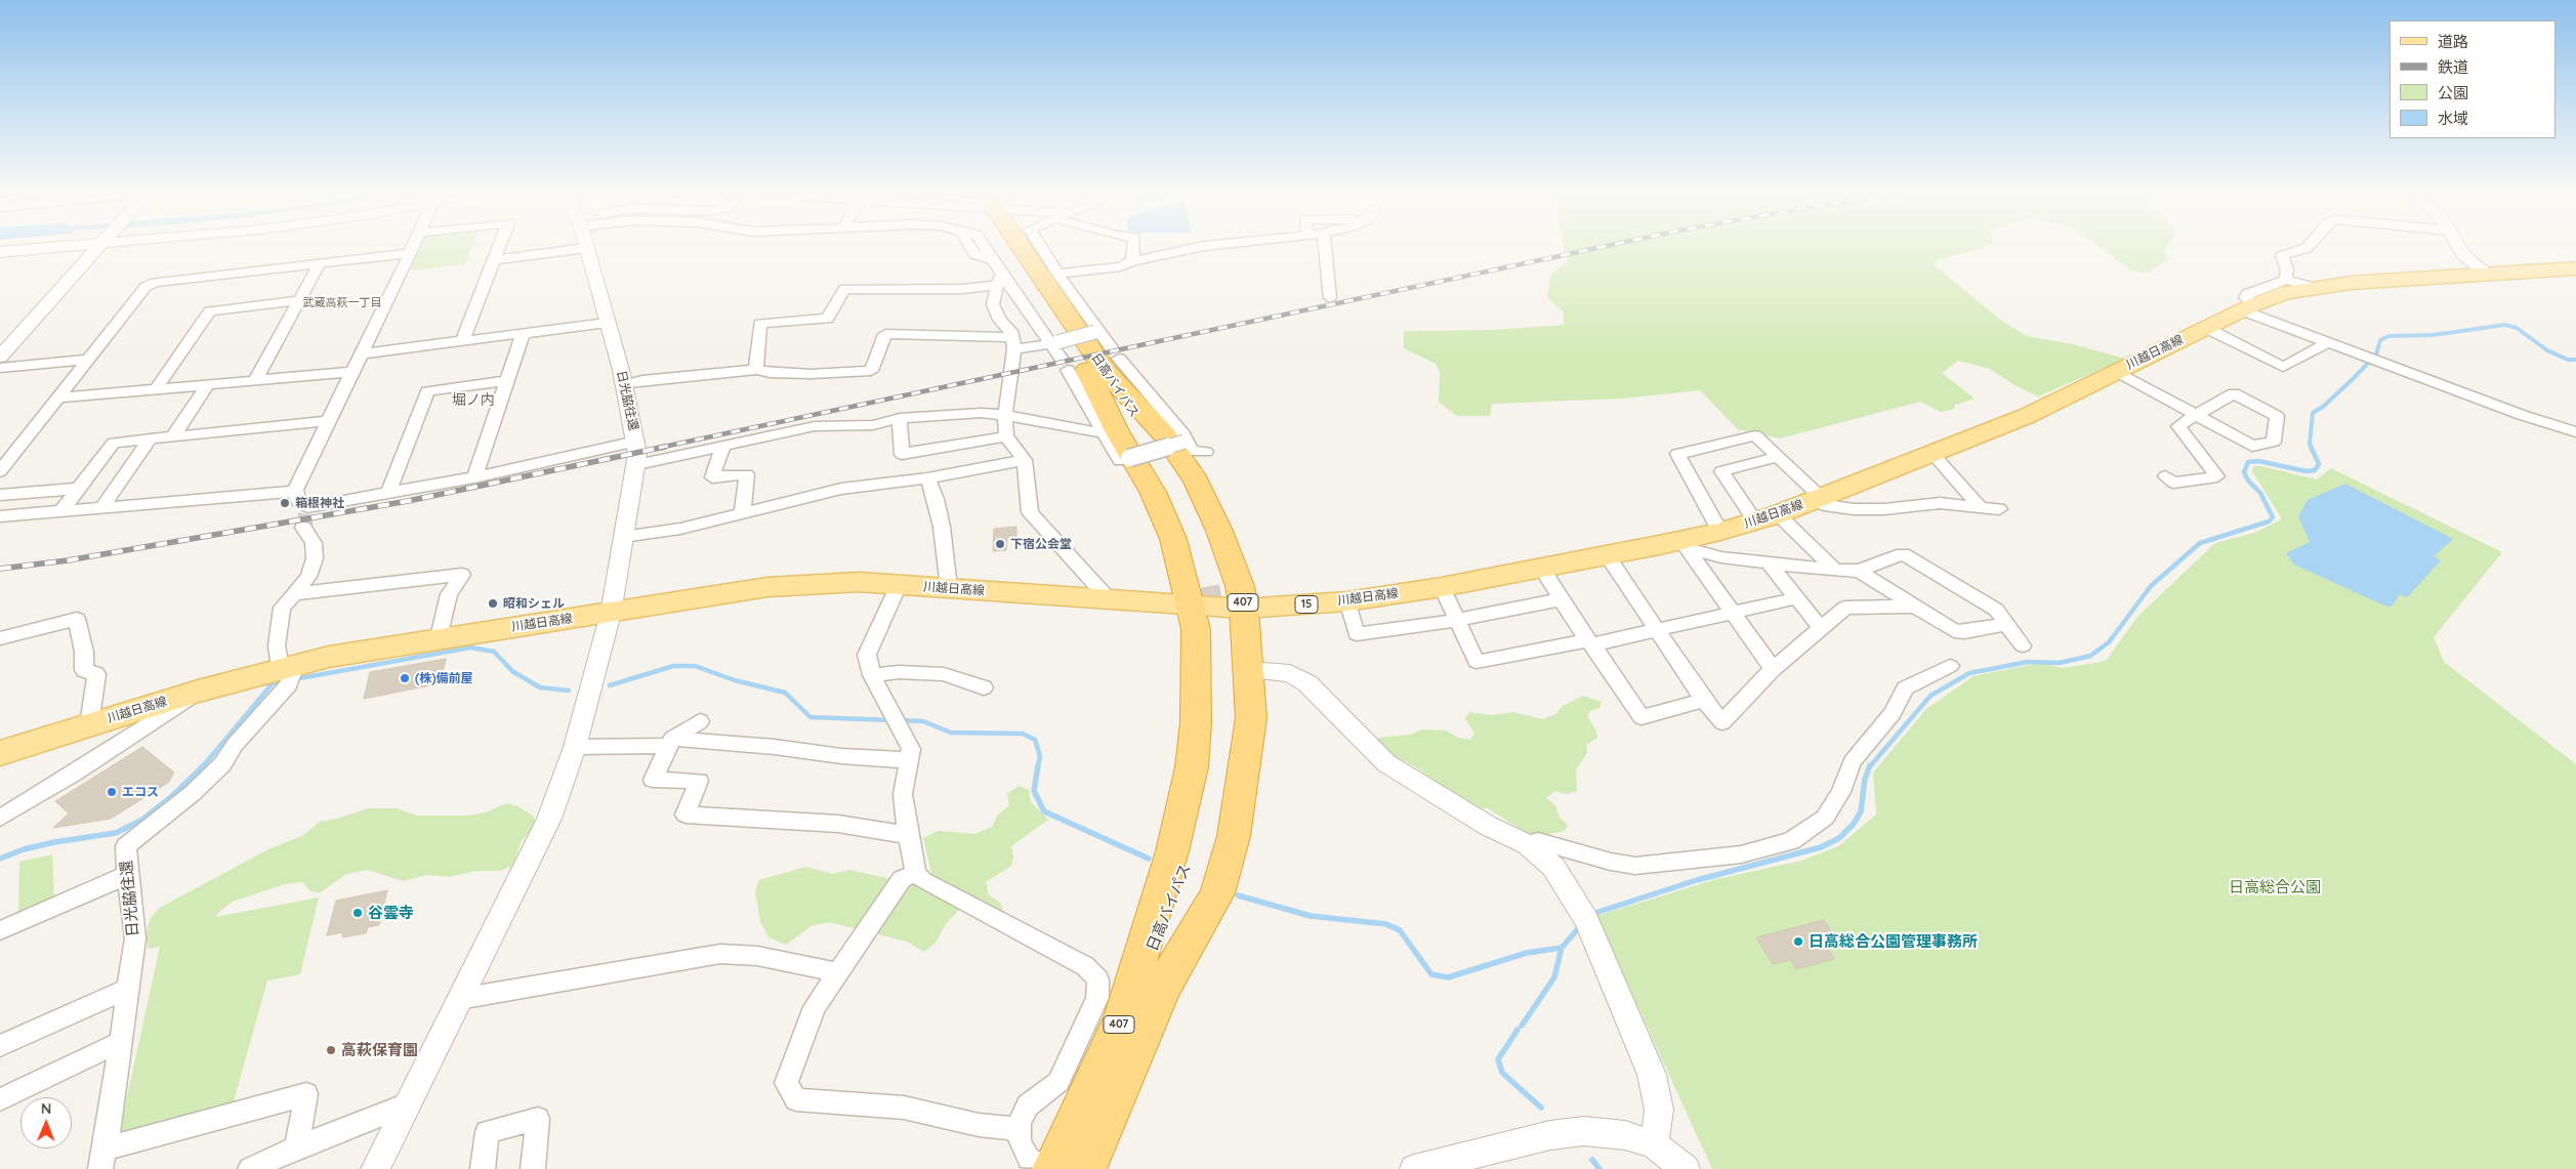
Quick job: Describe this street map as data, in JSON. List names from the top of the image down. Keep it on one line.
{"streets":{"highway":["日高バイパス","407"],"main road":["川越日高線","15"],"street":["日光脇往還"]},"crossings":[["川越日高線","日高バイパス"],["川越日高線","日光脇往還"],["川越日高線","407"],["日高バイパス","407"]],"districts":["武蔵高萩一丁目","堀ノ内"],"parks":["日高総合公園"],"places":["箱根神社","下宿公会堂","昭和シェル","(株)備前屋","エコス","谷雲寺","日高総合公園管理事務所","高萩保育園"],"legend":["道路","鉄道","公園","水域"],"north":"top"}
